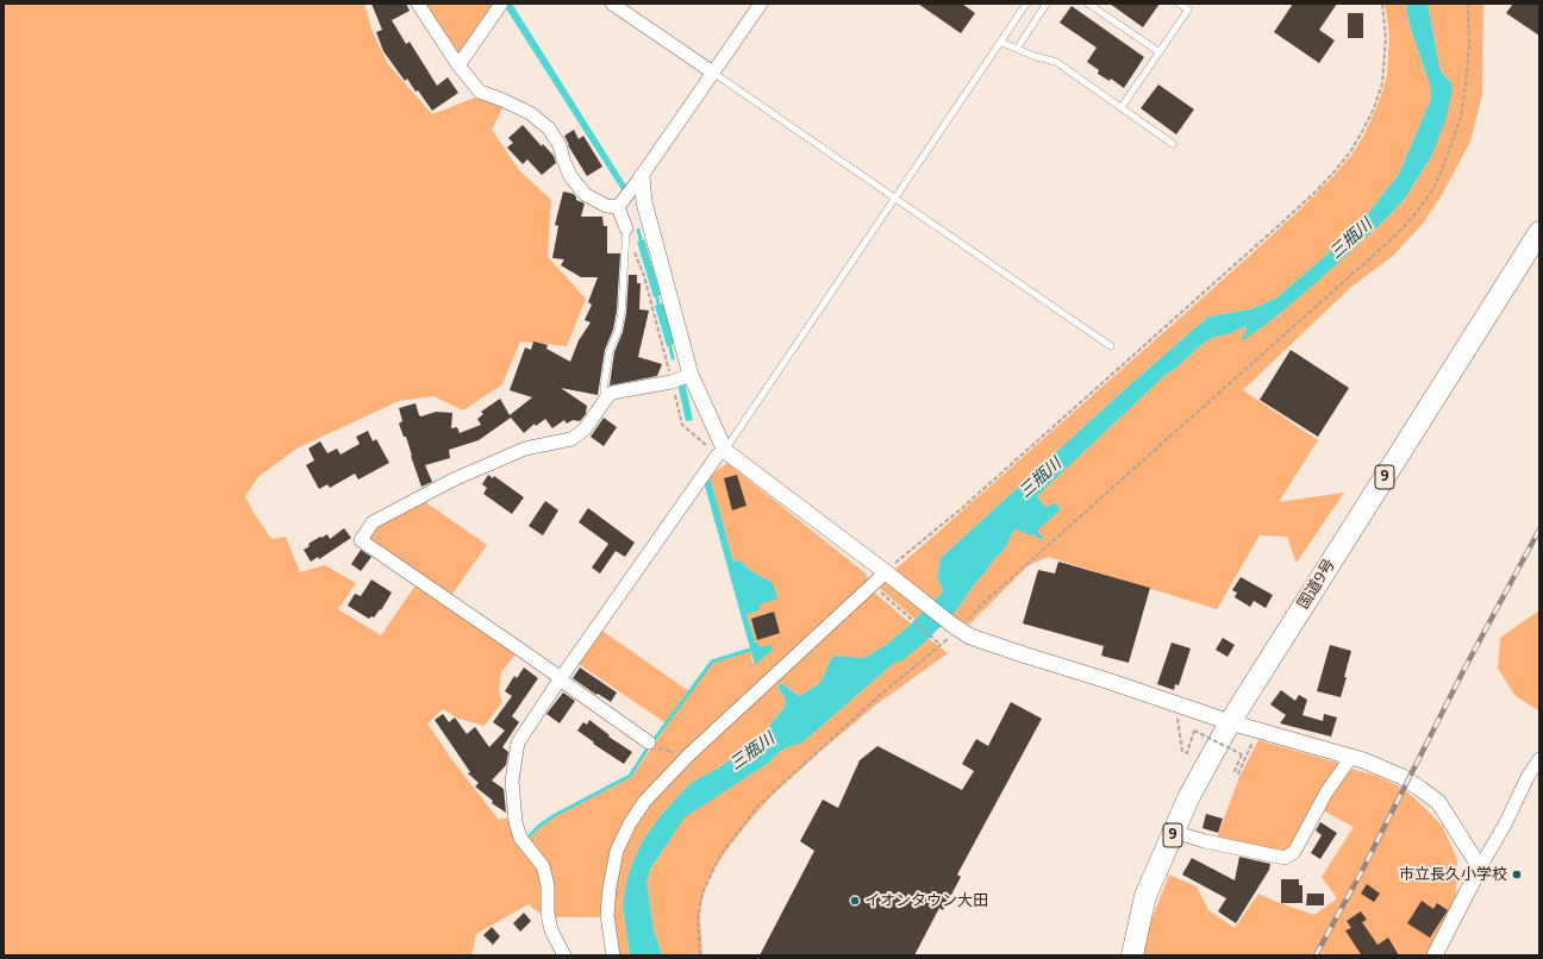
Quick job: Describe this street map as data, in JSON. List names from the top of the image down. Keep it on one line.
{"streets":{"highway":["9","国道9号"]},"water":["三瓶川"],"places":["市立長久小学校","イオンタウン大田"]}
